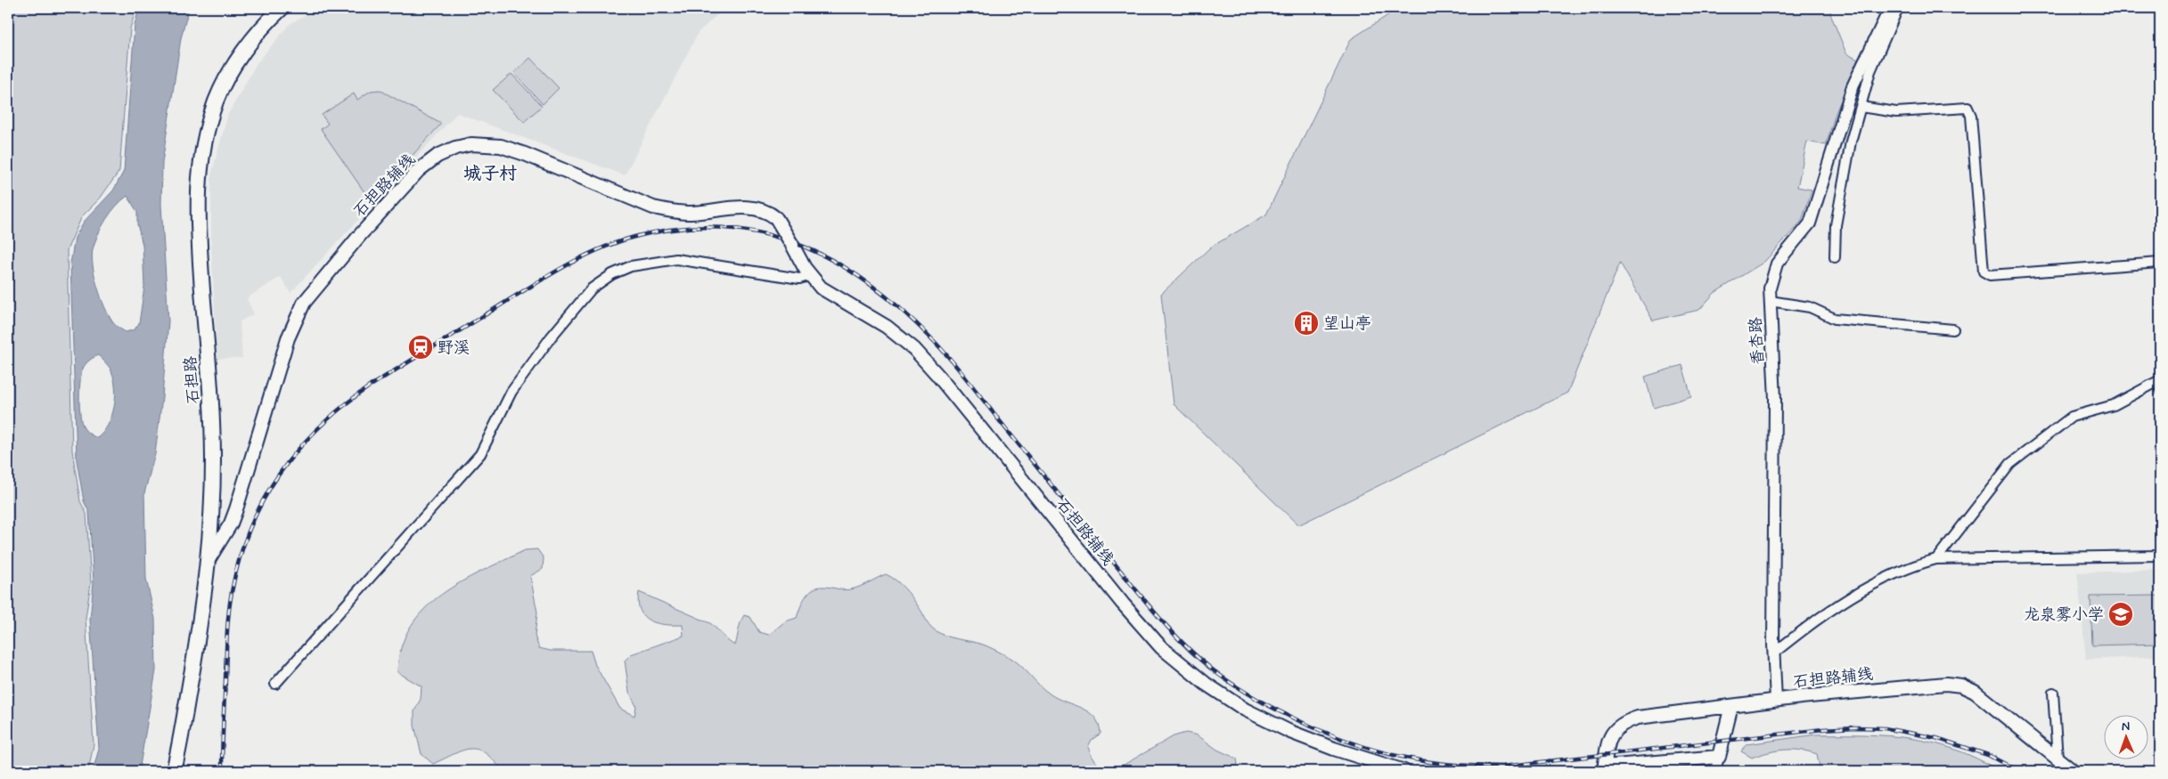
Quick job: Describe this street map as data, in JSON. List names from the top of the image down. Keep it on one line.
{"streets":{"main road":["石担路辅线","石担路"],"street":["香杏路"]},"crossings":[["石担路辅线","香杏路"],["石担路辅线","石担路"]],"districts":["城子村"],"places":{"building":["望山亭"],"station":["野溪"],"school or university":["龙泉雾小学"]},"north":"top"}
